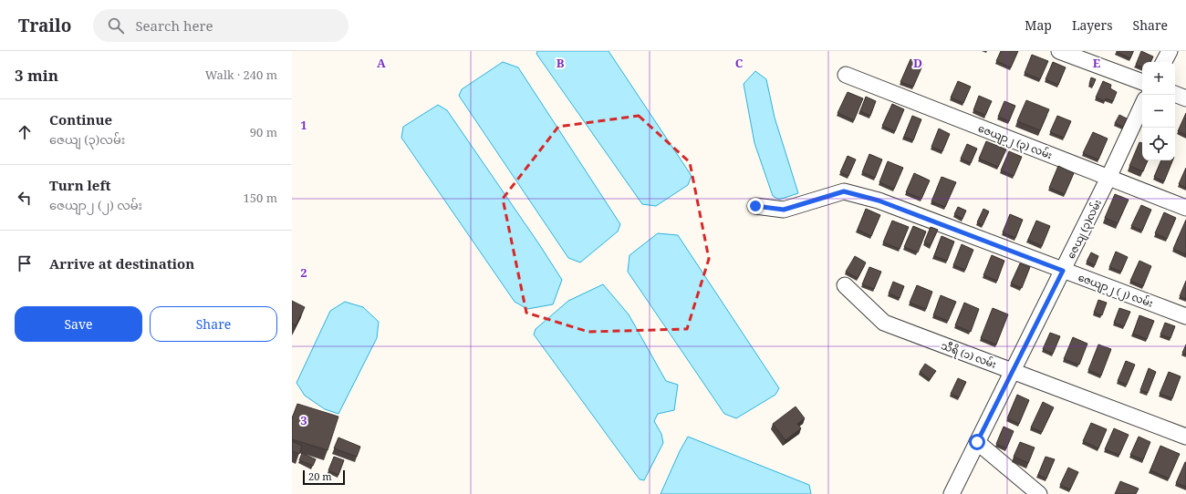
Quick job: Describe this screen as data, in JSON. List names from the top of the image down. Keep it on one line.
{"streets":{"street":["ဇေယျာ၂ (၃) လမ်း","ဇေယျ (၃)လမ်း","ဇေယျာ၂ (၂) လမ်း","သီရိ (၁) လမ်း"]},"crossings":[["ဇေယျာ၂ (၃) လမ်း","ဇေယျ (၃)လမ်း"],["ဇေယျ (၃)လမ်း","ဇေယျာ၂ (၂) လမ်း"],["ဇေယျ (၃)လမ်း","သီရိ (၁) လမ်း"]],"scale_bar":"20 m","page":{"header":"Trailo","search":"Search here","nav":["Map","Layers","Share"],"heading":["3 min","Walk · 240 m"],"map_buttons":["+","−"],"list":[["Continue","ဇေယျ (၃)လမ်း","90 m"],["Turn left","ဇေယျာ၂ (၂) လမ်း","150 m"],"Arrive at destination"],"buttons":["Save","Share"],"scale":"20 m"},"grid":{"columns":["A","B","C","D","E"],"rows":["1","2","3"]}}
